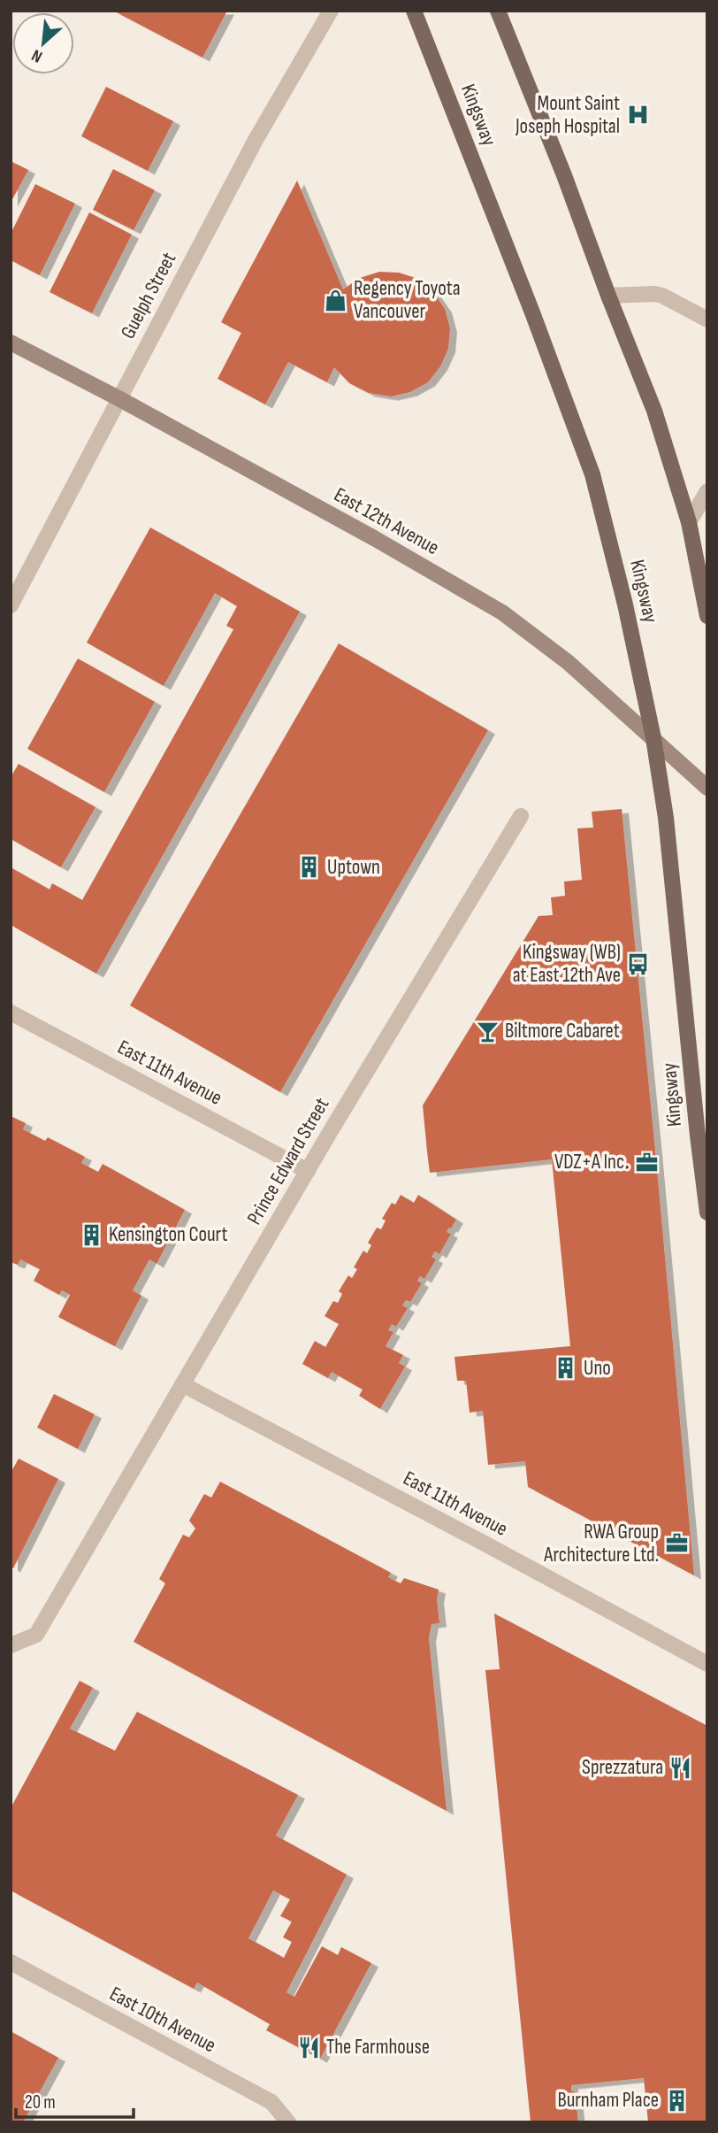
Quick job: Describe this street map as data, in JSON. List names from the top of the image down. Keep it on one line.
{"streets":{"main road":["Kingsway"],"street":["Guelph Street","East 12th Avenue","East 11th Avenue","Prince Edward Street","East 10th Avenue"]},"crossings":[["Kingsway","East 12th Avenue"],["Guelph Street","East 12th Avenue"],["East 11th Avenue","Prince Edward Street"]],"places":{"hospital":["Mount Saint Joseph Hospital"],"shop":["Regency Toyota Vancouver"],"building":["Uptown","Kensington Court","Uno","Burnham Place"],"bus stop":["Kingsway (WB) at East 12th Ave"],"bar":["Biltmore Cabaret"],"office":["VDZ+A Inc.","RWA Group Architecture Ltd."],"restaurant":["Sprezzatura","The Farmhouse"]},"scale_bar":"20 m","north":"bottom left"}
